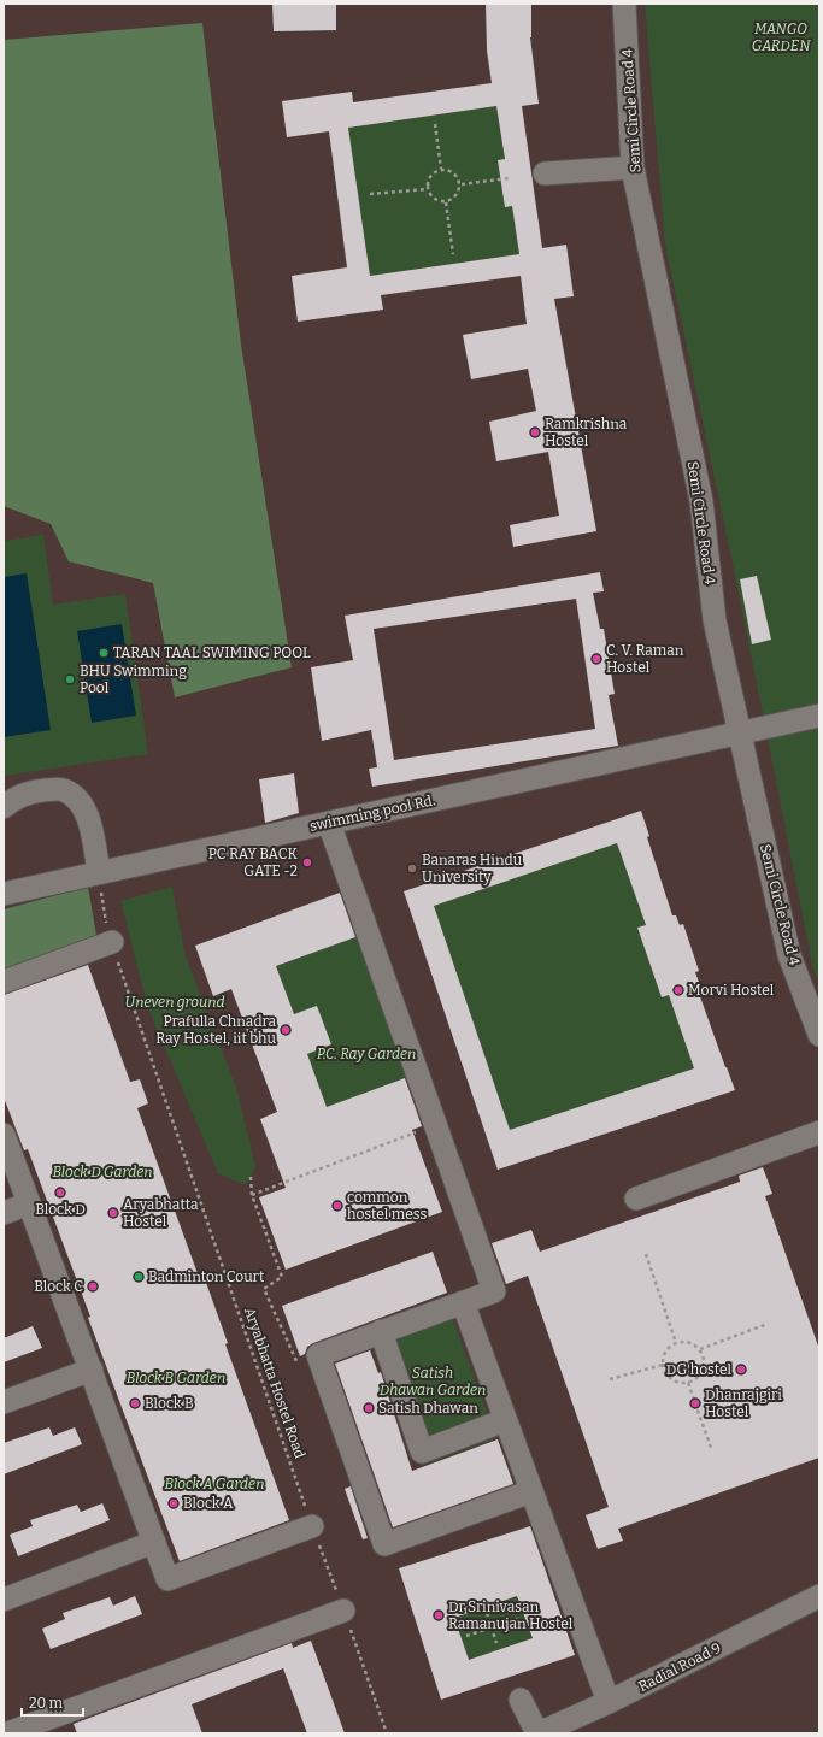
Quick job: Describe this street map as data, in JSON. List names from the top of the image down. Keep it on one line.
{"streets":{"street":["Semi Circle Road 4","swimming pool Rd.","Radial Road 9"],"path":["Aryabhatta Hostel Road"]},"crossings":[["Semi Circle Road 4","swimming pool Rd."],["swimming pool Rd.","Aryabhatta Hostel Road"]],"parks":["MANGO GARDEN","Uneven ground","P.C. Ray Garden","Block D Garden","Satish Dhawan Garden","Block B Garden","Block A Garden"],"places":["Ramkrishna Hostel","TARAN TAAL SWIMING POOL","C. V. Raman Hostel","BHU Swimming Pool","PC RAY BACK GATE -2","Banaras Hindu University","Morvi Hostel","Prafulla Chnadra Ray Hostel, iit bhu","Block D","common hostel mess","Aryabhatta Hostel","Badminton Court","Block C","DG hostel","Block B","Dhanrajgiri Hostel","Satish Dhawan","Block A","Dr Srinivasan Ramanujan Hostel"],"scale_bar":"20 m"}
